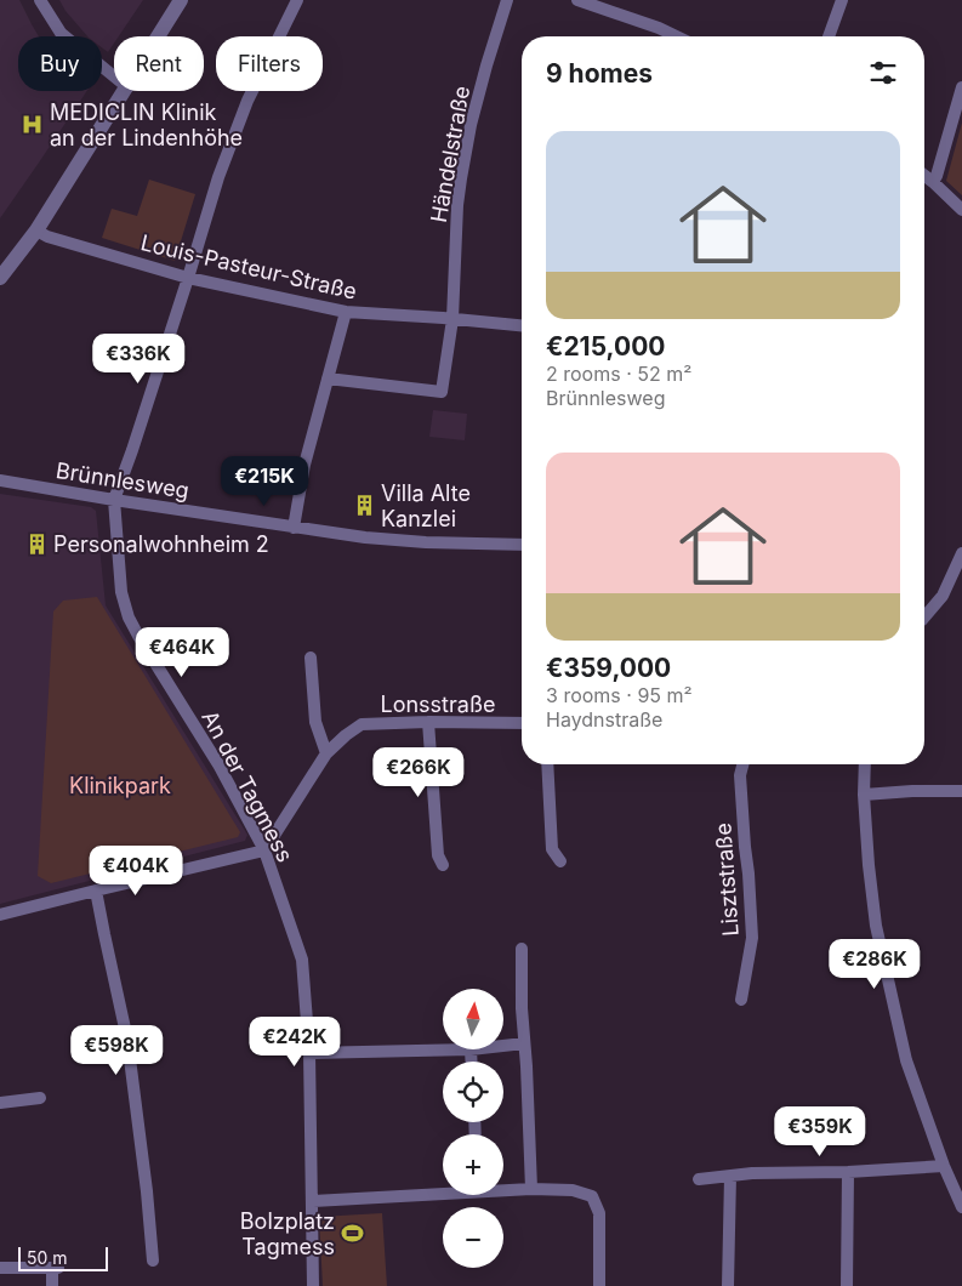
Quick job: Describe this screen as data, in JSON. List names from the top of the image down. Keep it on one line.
{"streets":{"street":["Händelstraße","Louis-Pasteur-Straße","Brünnlesweg","Lonsstraße","An der Tagmess","Lisztstraße"]},"crossings":[["Händelstraße","Louis-Pasteur-Straße"],["Brünnlesweg","An der Tagmess"],["Lonsstraße","An der Tagmess"]],"parks":["Klinikpark"],"places":{"hospital":["MEDICLIN Klinik an der Lindenhöhe"],"building":["Villa Alte Kanzlei","Personalwohnheim 2"],"sports":["Bolzplatz Tagmess"]},"scale_bar":"50 m","north":"top","page":{"chip":["Buy","Rent","Filters"],"heading":"9 homes","list":[{"name":"€215,000","note":"2 rooms · 52 m² · Brünnlesweg"},{"name":"€359,000","note":"3 rooms · 95 m² · Haydnstraße"}],"price":["€336K","€215K","€464K","€266K","€404K","€286K","€242K","€598K","€359K"],"map_buttons":["+","−"],"scale":"50 m"}}
